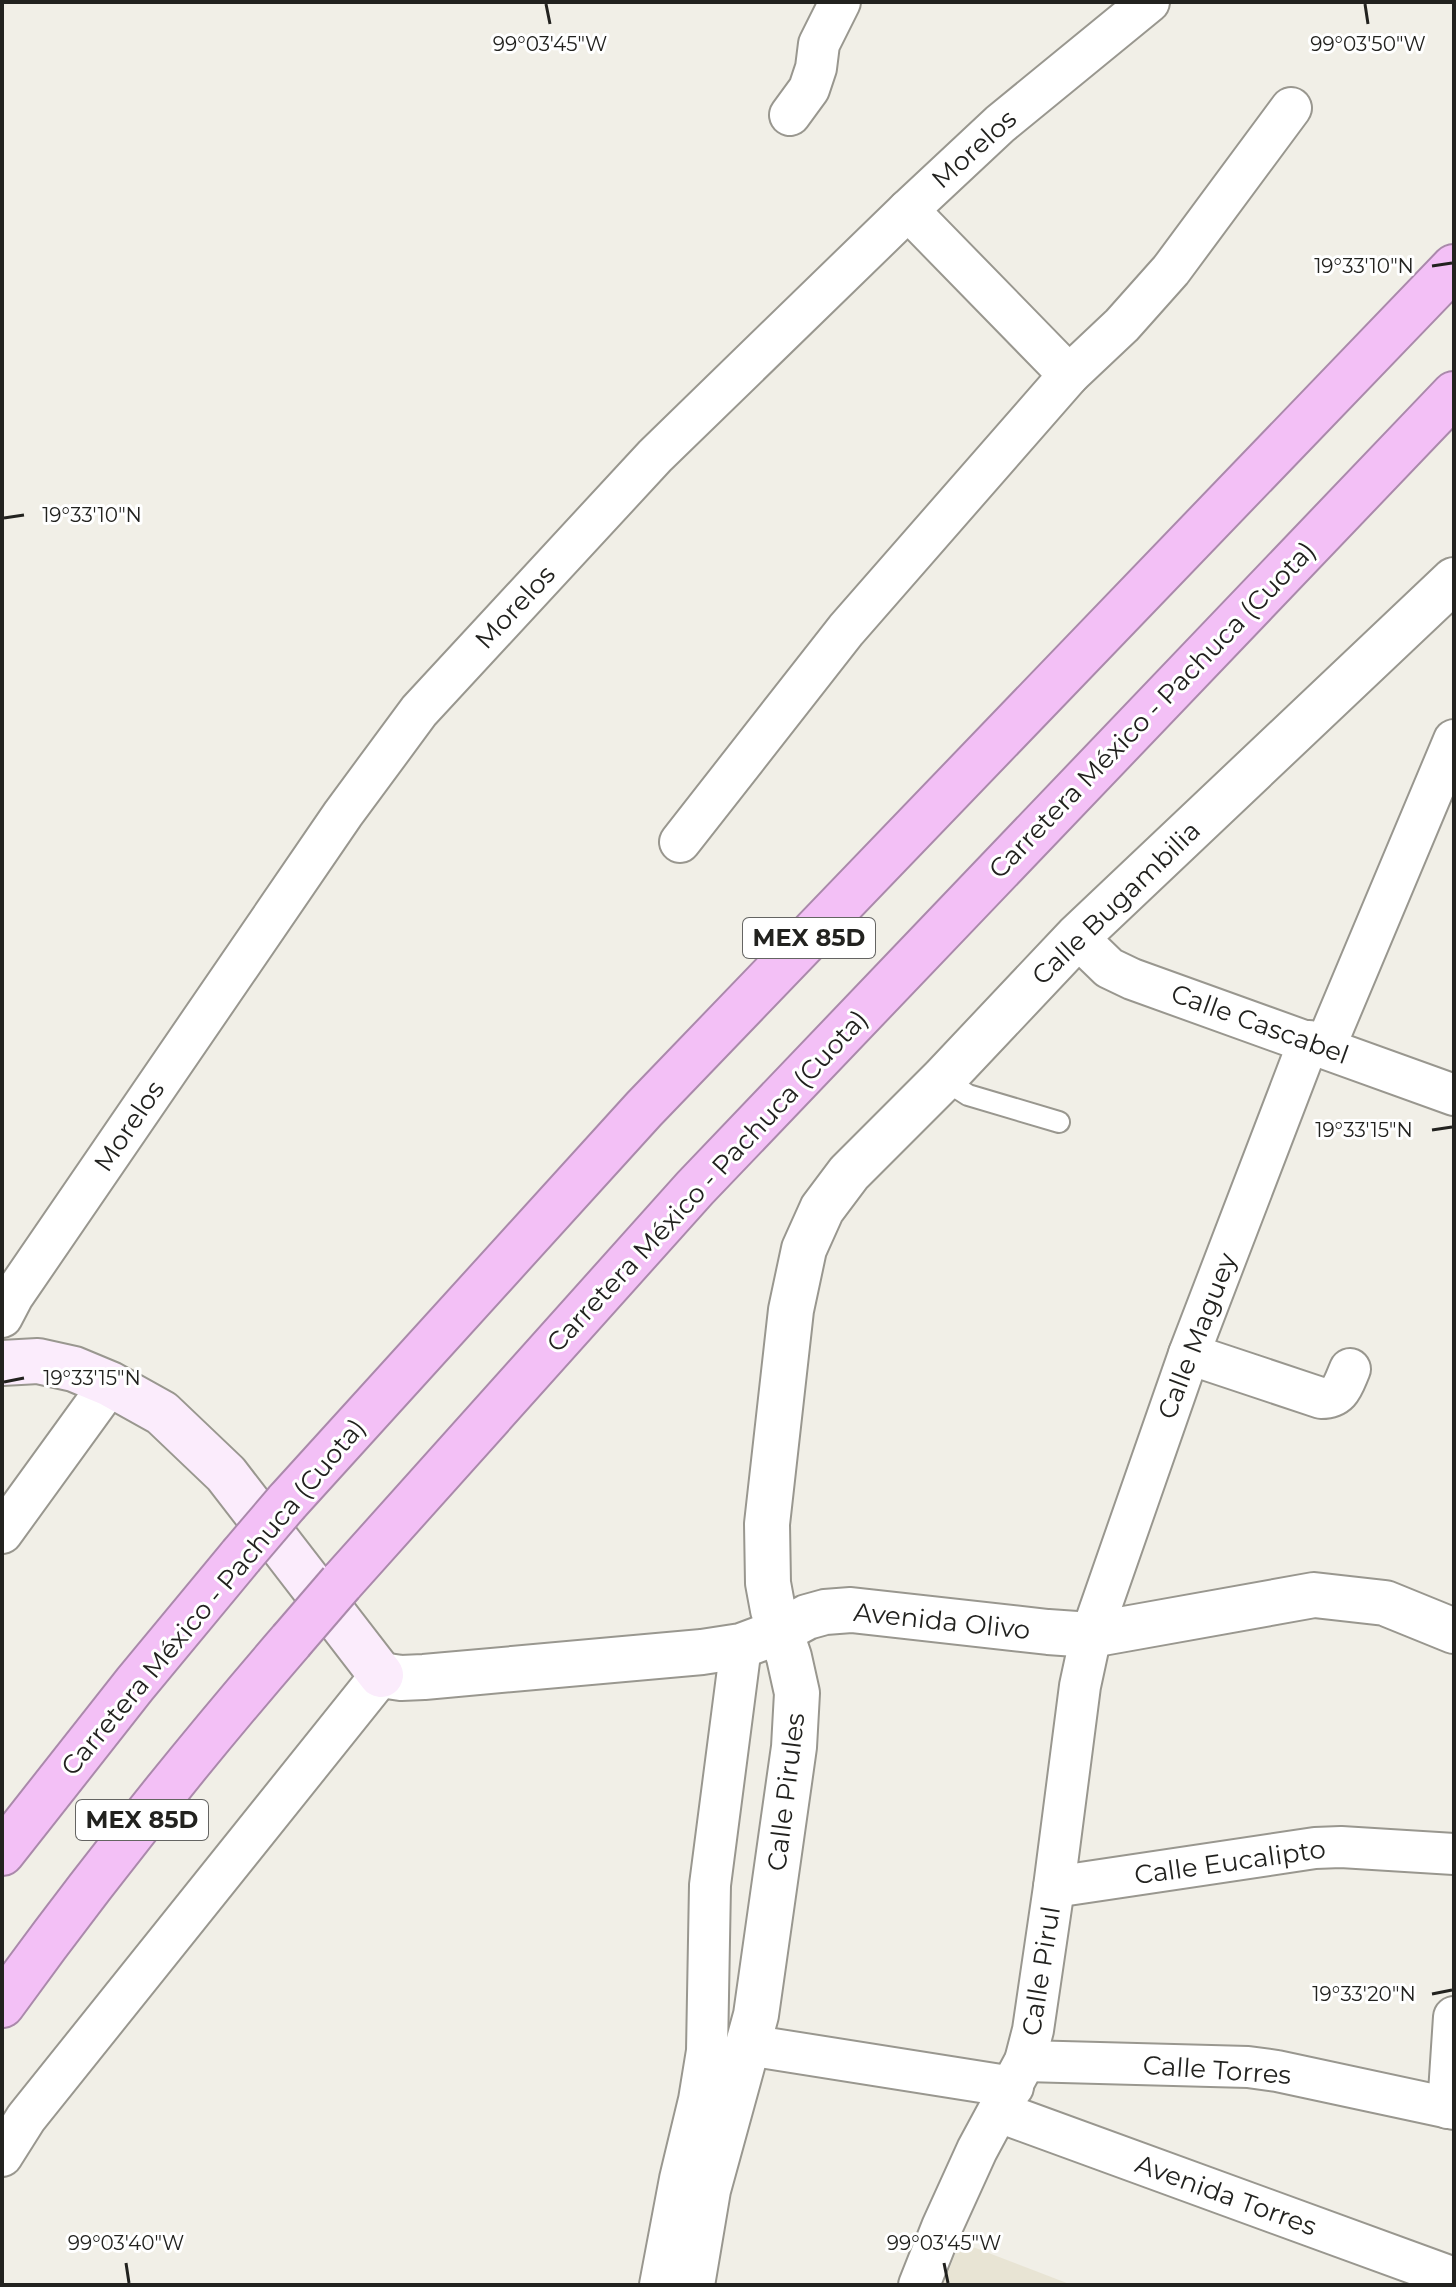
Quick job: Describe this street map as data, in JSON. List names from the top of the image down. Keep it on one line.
{"streets":{"highway":["Carretera México - Pachuca (Cuota)","MEX 85D"],"street":["Morelos","Calle Bugambilia","Calle Cascabel","Calle Maguey","Avenida Olivo","Calle Pirules","Calle Eucalipto","Calle Pirul","Calle Torres","Avenida Torres"]},"crossings":[["Calle Bugambilia","Calle Cascabel"],["Calle Bugambilia","Calle Pirules"],["Calle Cascabel","Calle Maguey"],["Calle Maguey","Avenida Olivo"],["Calle Maguey","Calle Pirul"],["Avenida Olivo","Calle Pirules"],["Avenida Olivo","Calle Pirul"],["Calle Pirules","Calle Torres"],["Calle Eucalipto","Calle Pirul"],["Calle Pirul","Calle Torres"],["Calle Pirul","Avenida Torres"],["Calle Torres","Avenida Torres"]],"coordinates":["99°03'45\"W","99°03'50\"W","19°33'10\"N","19°33'15\"N","19°33'20\"N","99°03'40\"W"]}
